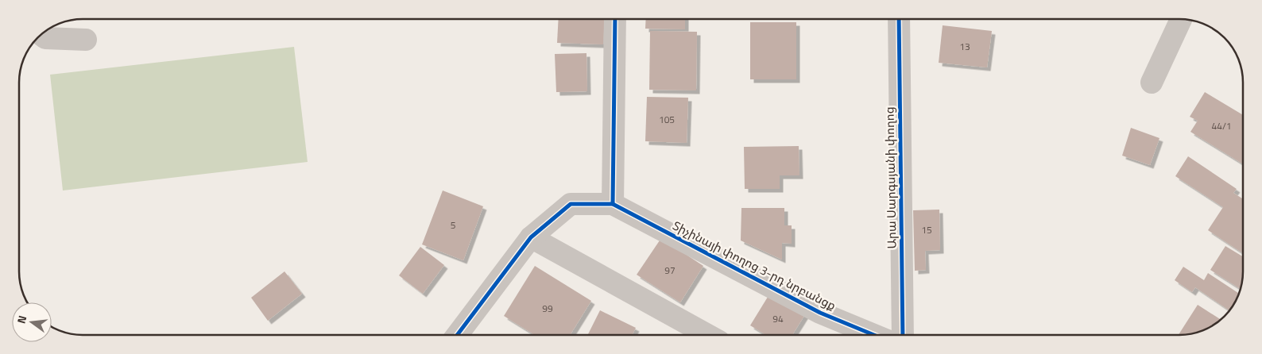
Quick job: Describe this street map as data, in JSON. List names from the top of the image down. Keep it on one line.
{"streets":{"street":["Արա Սարգսյանի փողոց","Տիչինայի փողոց 3-րդ նրբանցք"]},"house_numbers":["13","105","44/1","5","15","97","99","94"],"north":"left"}
